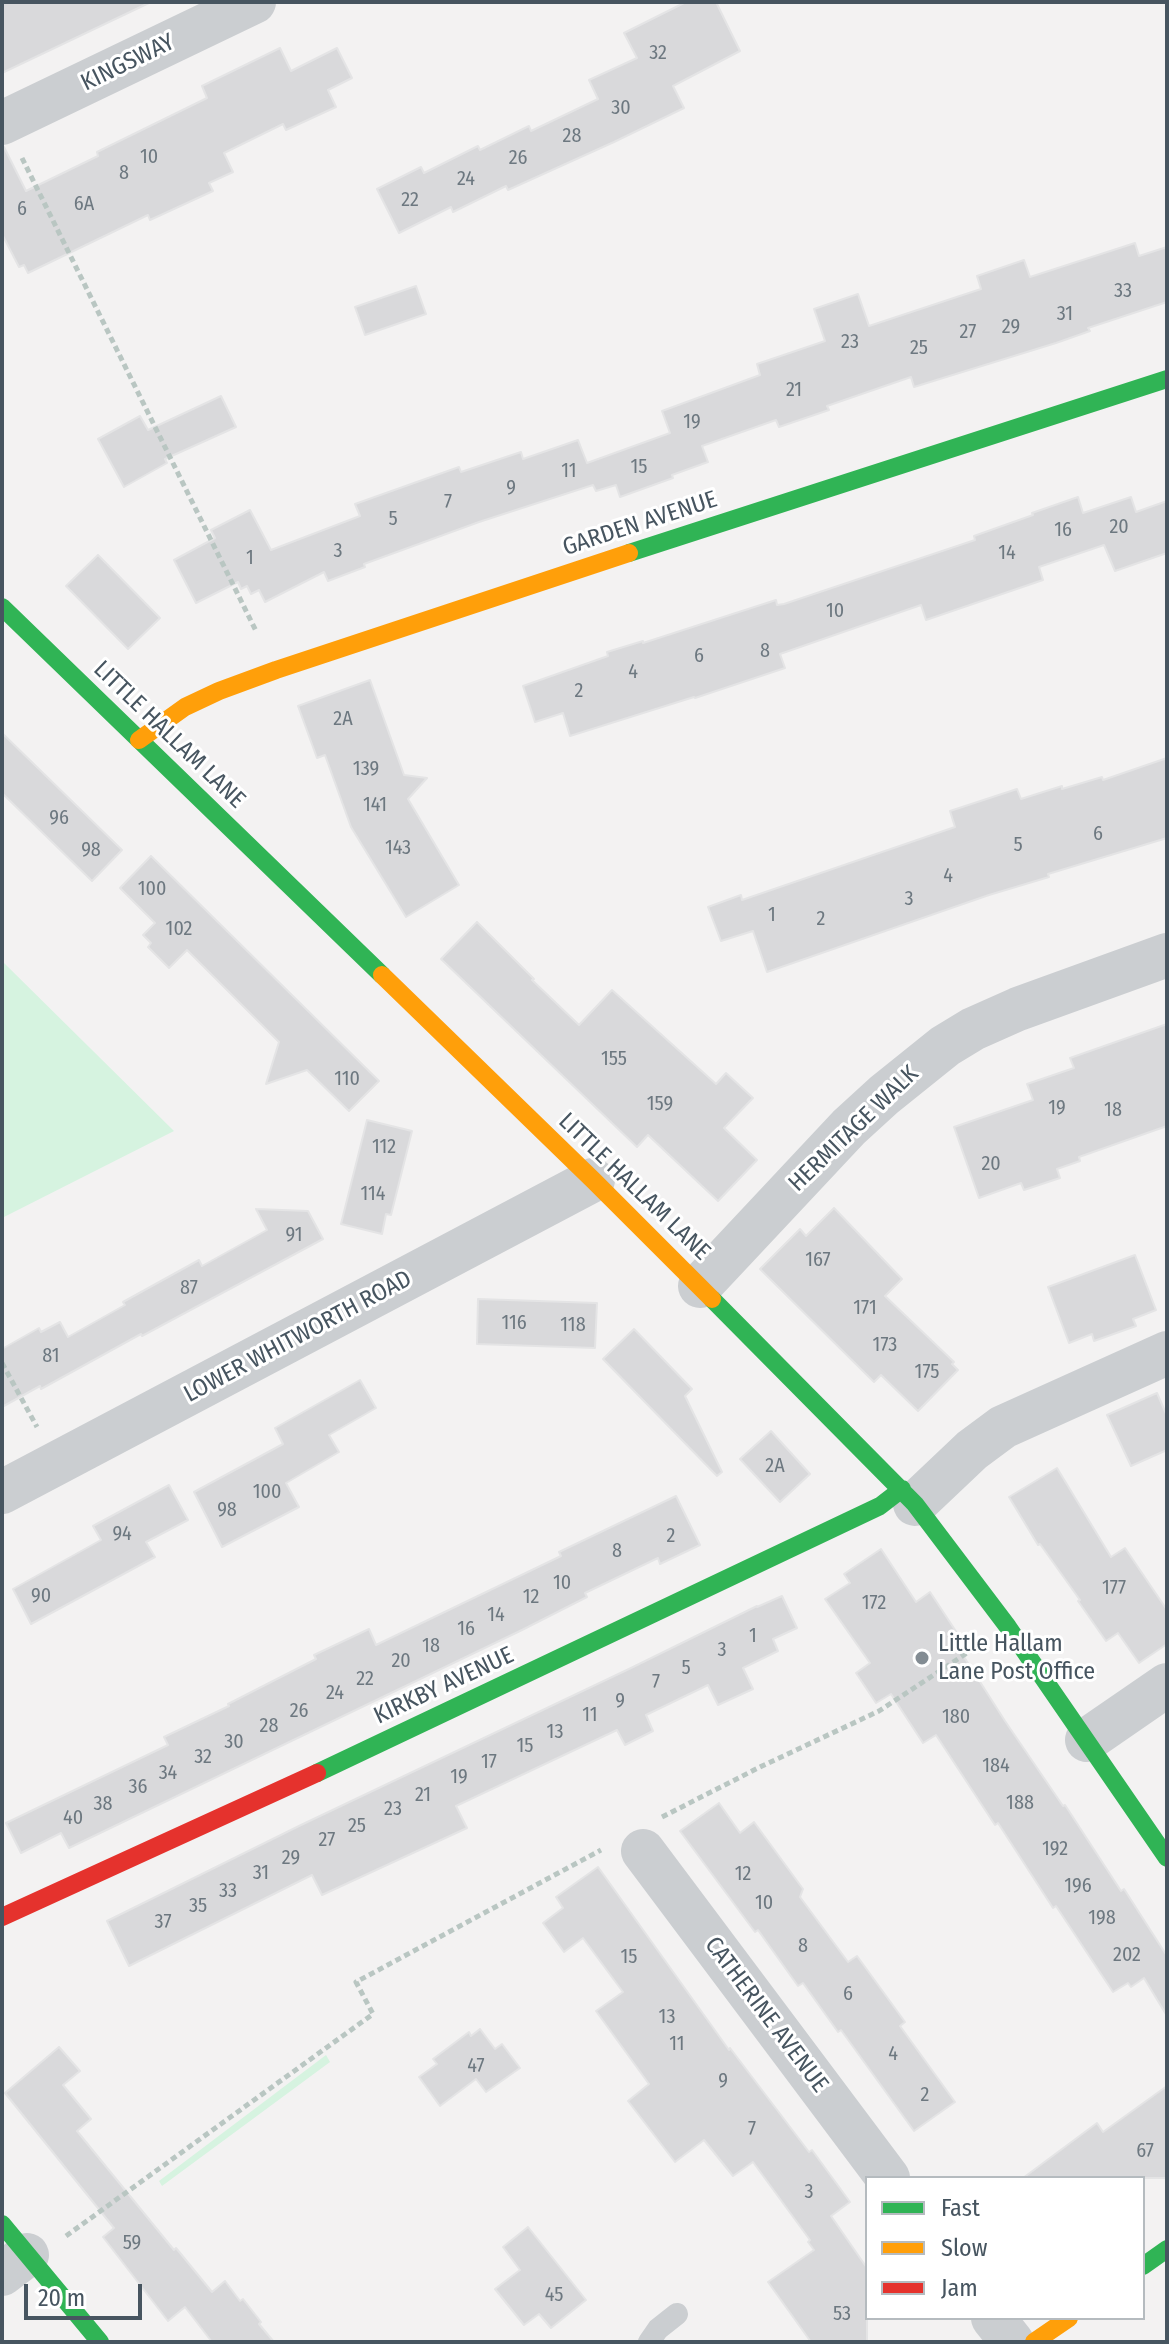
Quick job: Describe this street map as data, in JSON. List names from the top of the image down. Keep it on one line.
{"streets":{"street":["KINGSWAY","GARDEN AVENUE","LITTLE HALLAM LANE","HERMITAGE WALK","LOWER WHITWORTH ROAD","KIRKBY AVENUE","CATHERINE AVENUE"]},"crossings":[["GARDEN AVENUE","LITTLE HALLAM LANE"],["LITTLE HALLAM LANE","HERMITAGE WALK"],["LITTLE HALLAM LANE","LOWER WHITWORTH ROAD"],["LITTLE HALLAM LANE","KIRKBY AVENUE"]],"places":["Little Hallam Lane Post Office"],"house_numbers":["32","30","28","10","26","8","24","22","6A","6","33","31","29","27","23","25","21","19","15","11","9","7","5","20","16","3","14","1","10","8","6","4","2","2A","139","141","96","6","5","143","98","4","100","3","1","2","102","155","110","159","19","18","112","20","114","91","167","87","171","116","118","173","81","175","2A","100","98","94","2","8","10","177","90","12","172","14","16","1","18","3","20","5","22","7","24","9","26","11","180","28","13","30","15","32","17","184","34","19","36","21","188","38","23","40","25","27","192","29","31","12","196","33","10","35","198","37","8","202","15","6","13","11","4","47","9","2","7","67","3","59","45","53"],"legend":["Fast","Slow","Jam"],"scale_bar":"20 m"}
